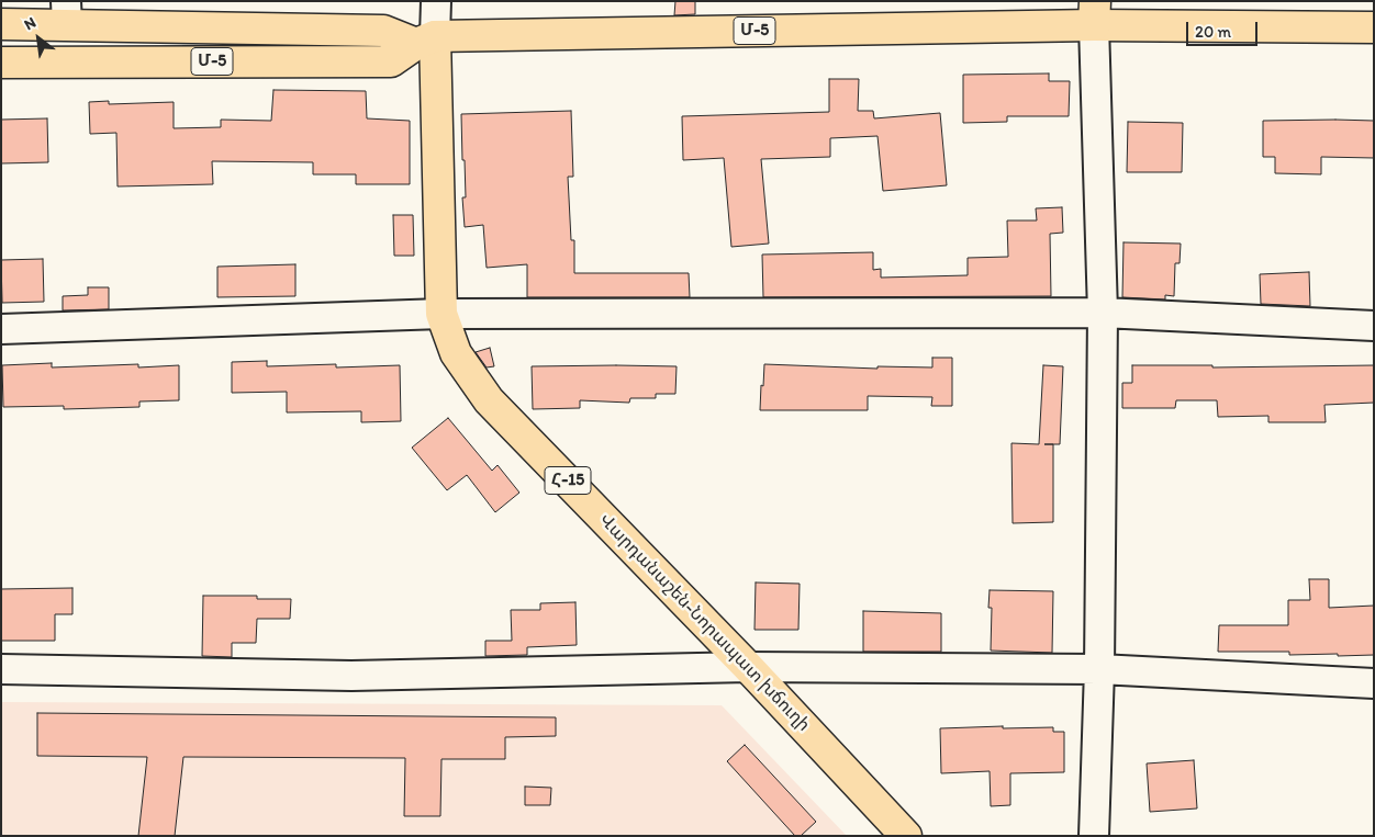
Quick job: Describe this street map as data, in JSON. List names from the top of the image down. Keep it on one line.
{"streets":{"main road":["Մ-5","Հ-15","Վարդանաշեն-Նորապատ խճուղի"]},"crossings":[["Մ-5","Վարդանաշեն-Նորապատ խճուղի"]],"scale_bar":"20 m","north":"top left"}
